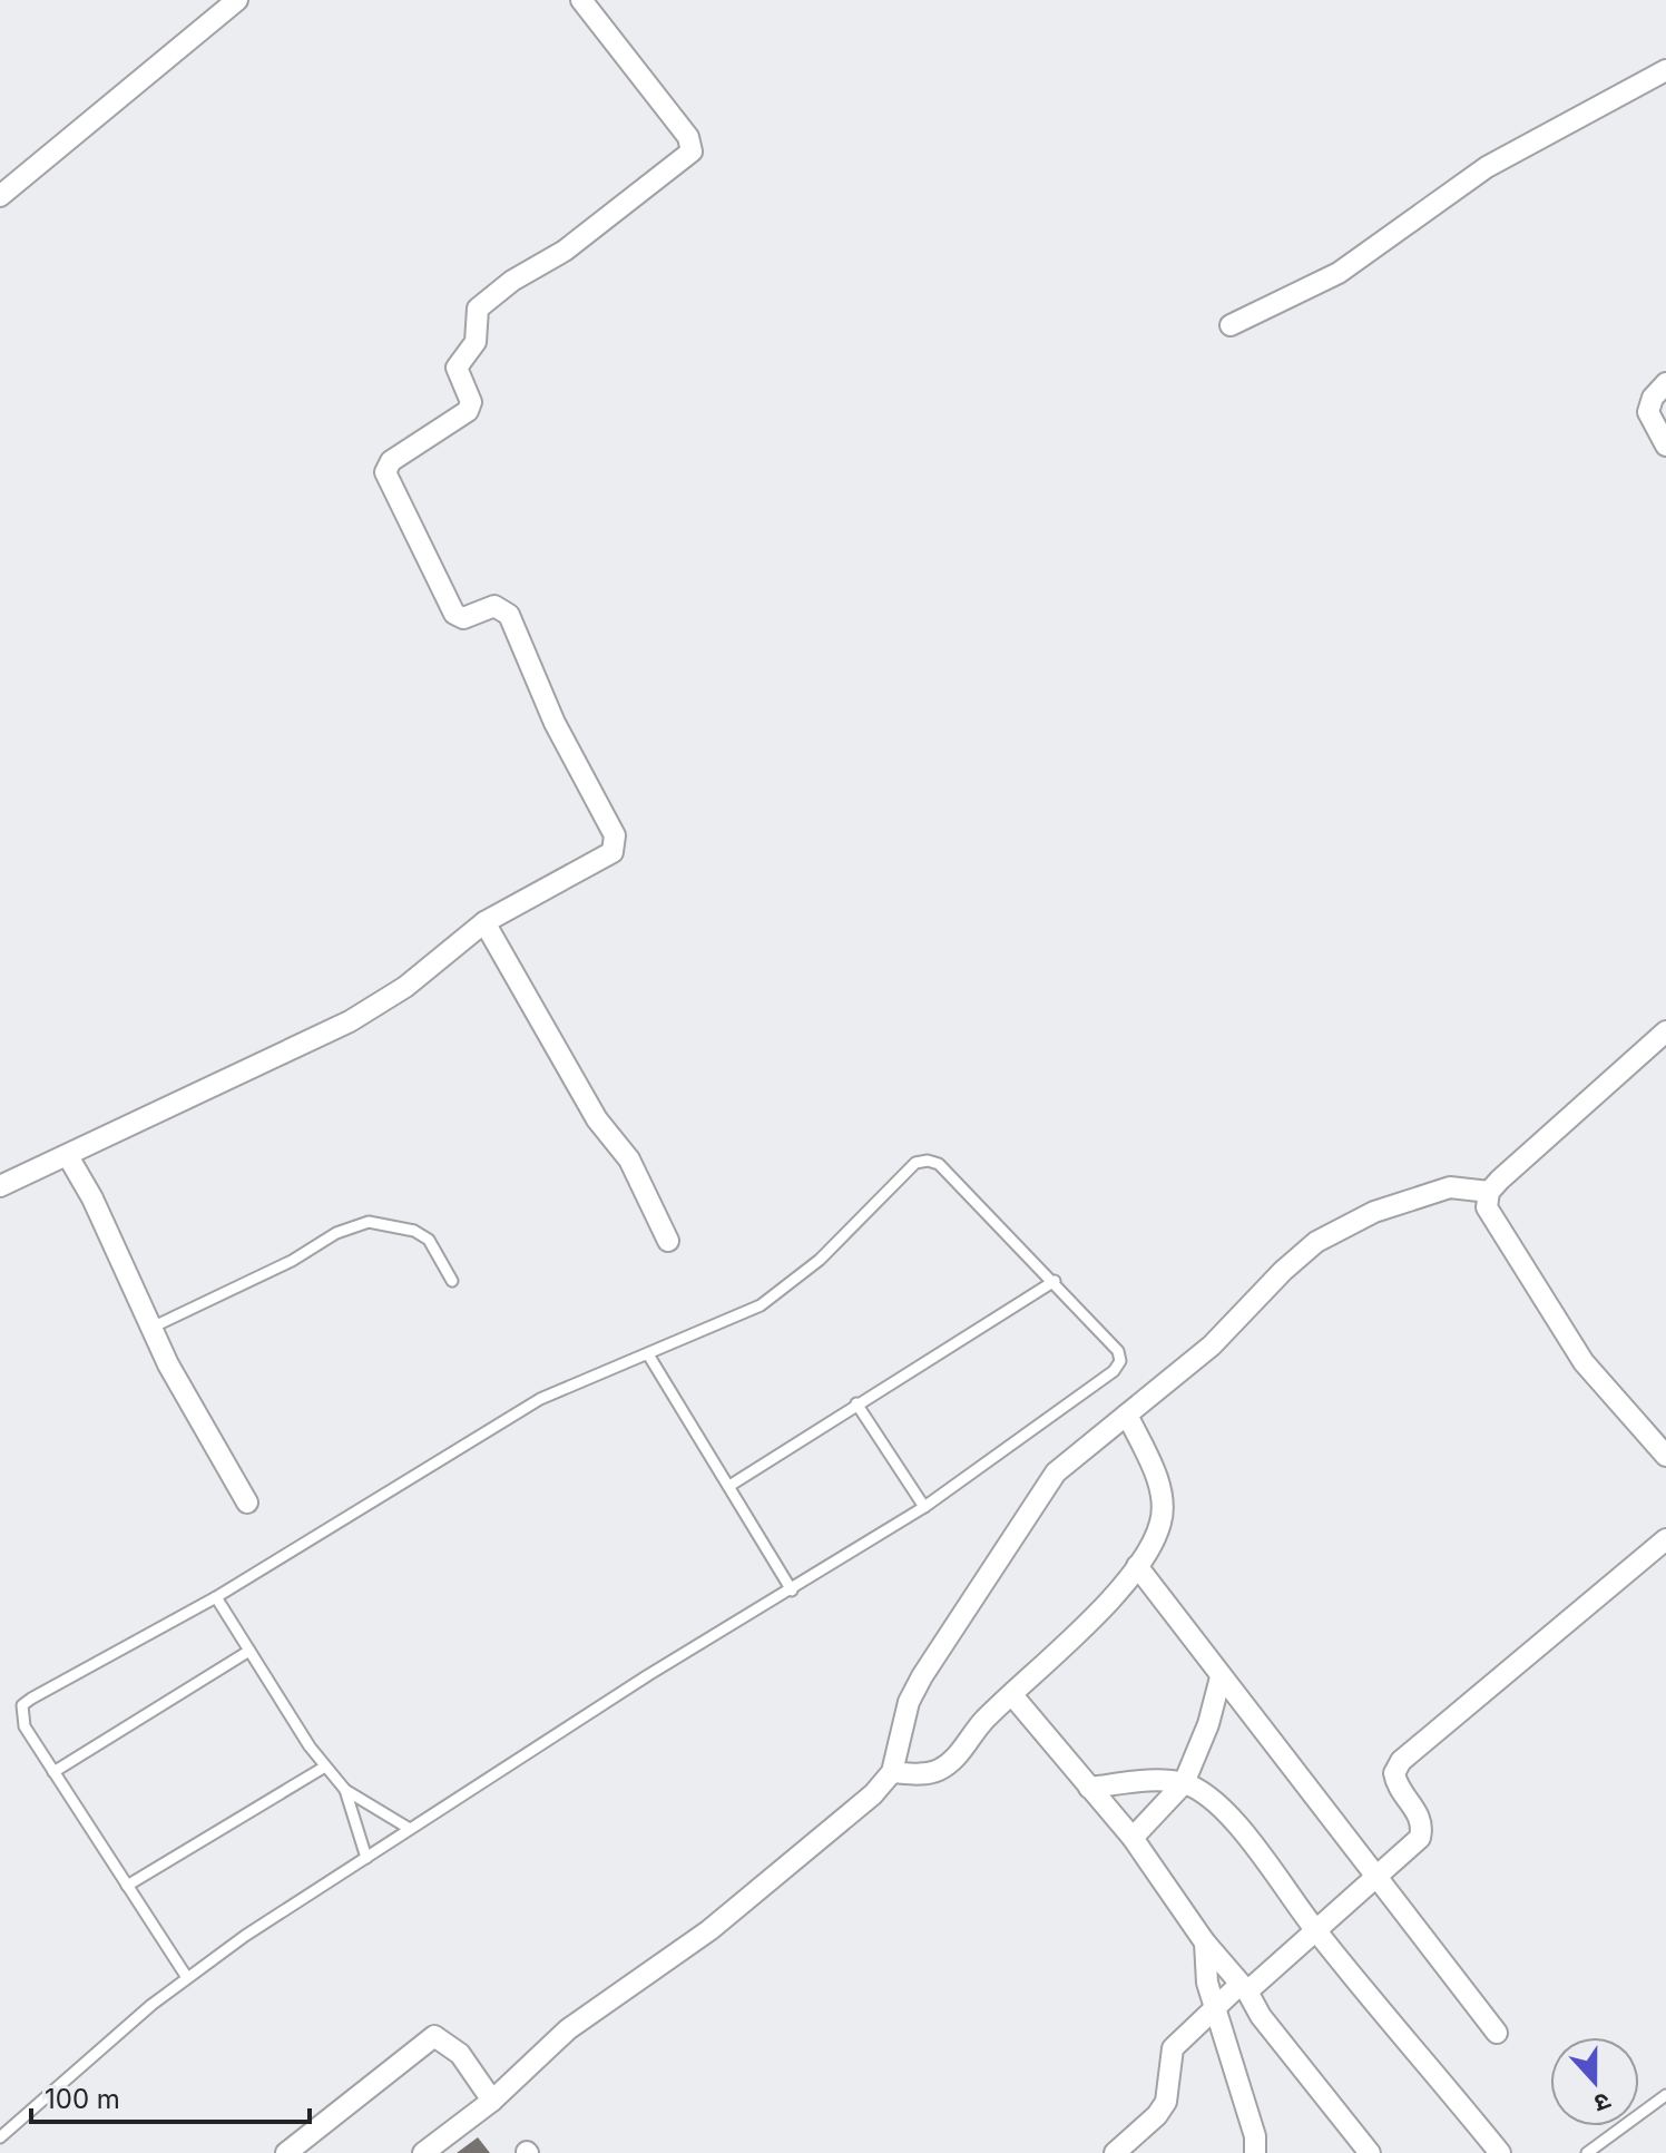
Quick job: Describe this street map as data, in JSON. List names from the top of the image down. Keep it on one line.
{"scale_bar":"100 m","north":"bottom"}
